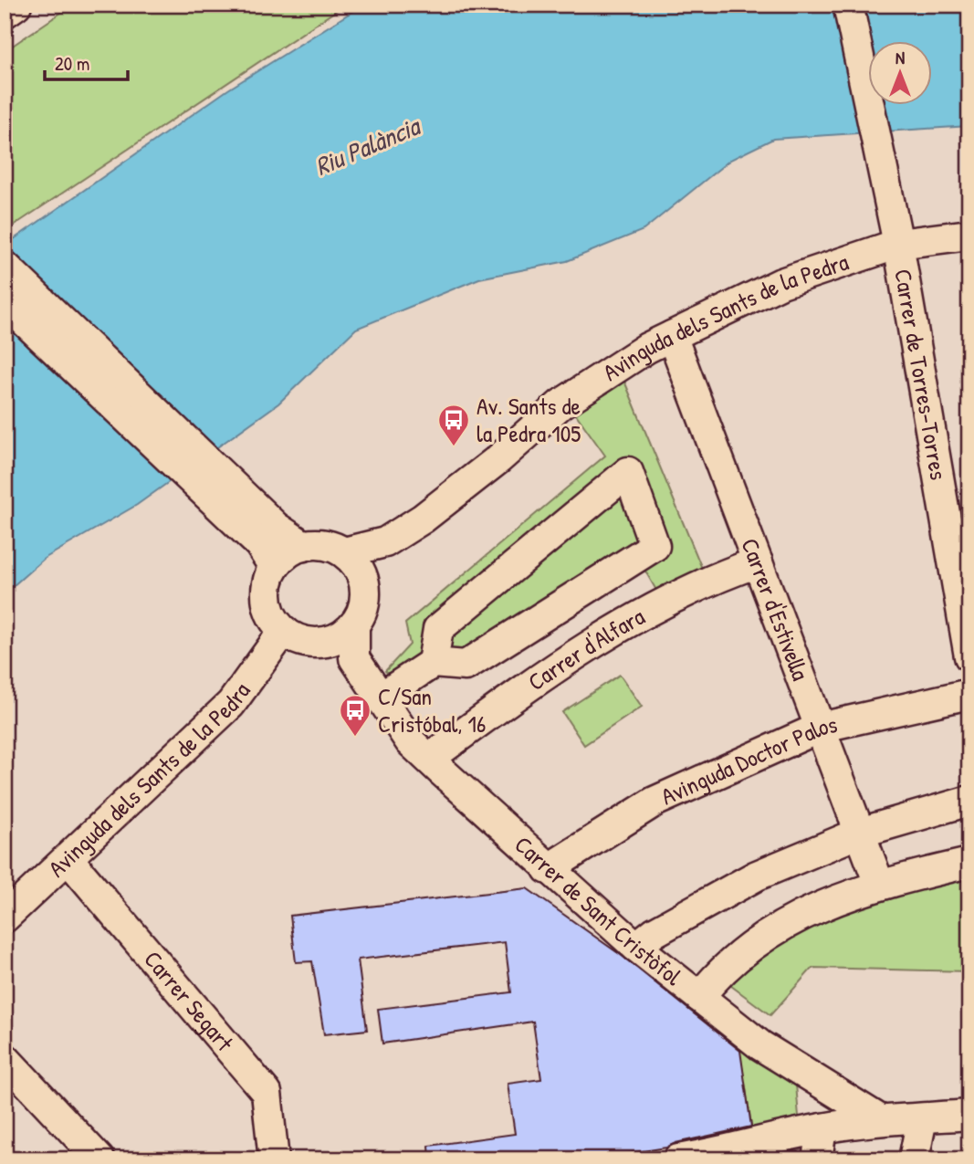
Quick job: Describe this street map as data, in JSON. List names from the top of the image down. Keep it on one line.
{"streets":{"street":["Avinguda dels Sants de la Pedra","Carrer de Torres-Torres","Carrer d'Estivella","Carrer d'Alfara","Avinguda Doctor Palos","Carrer de Sant Cristòfol","Carrer Segart"]},"crossings":[["Avinguda dels Sants de la Pedra","Carrer de Torres-Torres"],["Avinguda dels Sants de la Pedra","Carrer d'Estivella"],["Avinguda dels Sants de la Pedra","Carrer Segart"],["Carrer d'Estivella","Carrer d'Alfara"],["Carrer d'Estivella","Avinguda Doctor Palos"],["Carrer d'Alfara","Carrer de Sant Cristòfol"],["Avinguda Doctor Palos","Carrer de Sant Cristòfol"]],"water":["Riu Palància"],"places":{"bus stop":["Av. Sants de la Pedra 105","C/San Cristóbal, 16"]},"scale_bar":"20 m","north":"top"}
